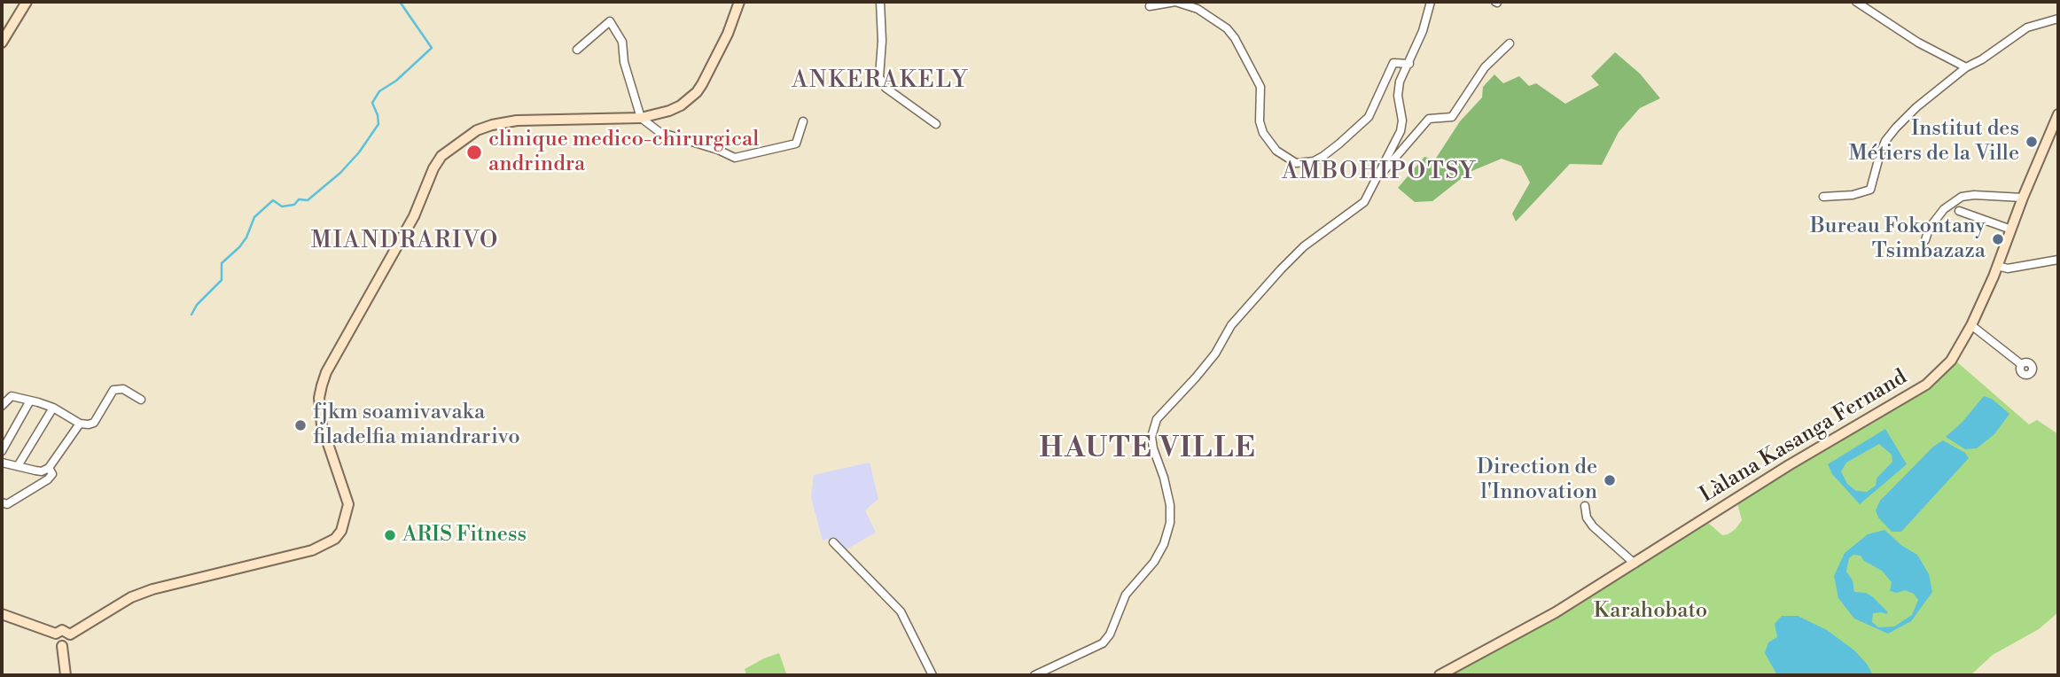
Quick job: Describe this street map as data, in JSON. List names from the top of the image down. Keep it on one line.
{"streets":{"street":["Làlana Kasanga Fernand"]},"districts":["ANKERAKELY","AMBOHIPOTSY","MIANDRARIVO","HAUTE VILLE"],"parks":["Karahobato"],"places":["Institut des Métiers de la Ville","clinique medico-chirurgical andrindra","Bureau Fokontany Tsimbazaza","fjkm soamivavaka filadelfia miandrarivo","Direction de l'Innovation","ARIS Fitness"]}
